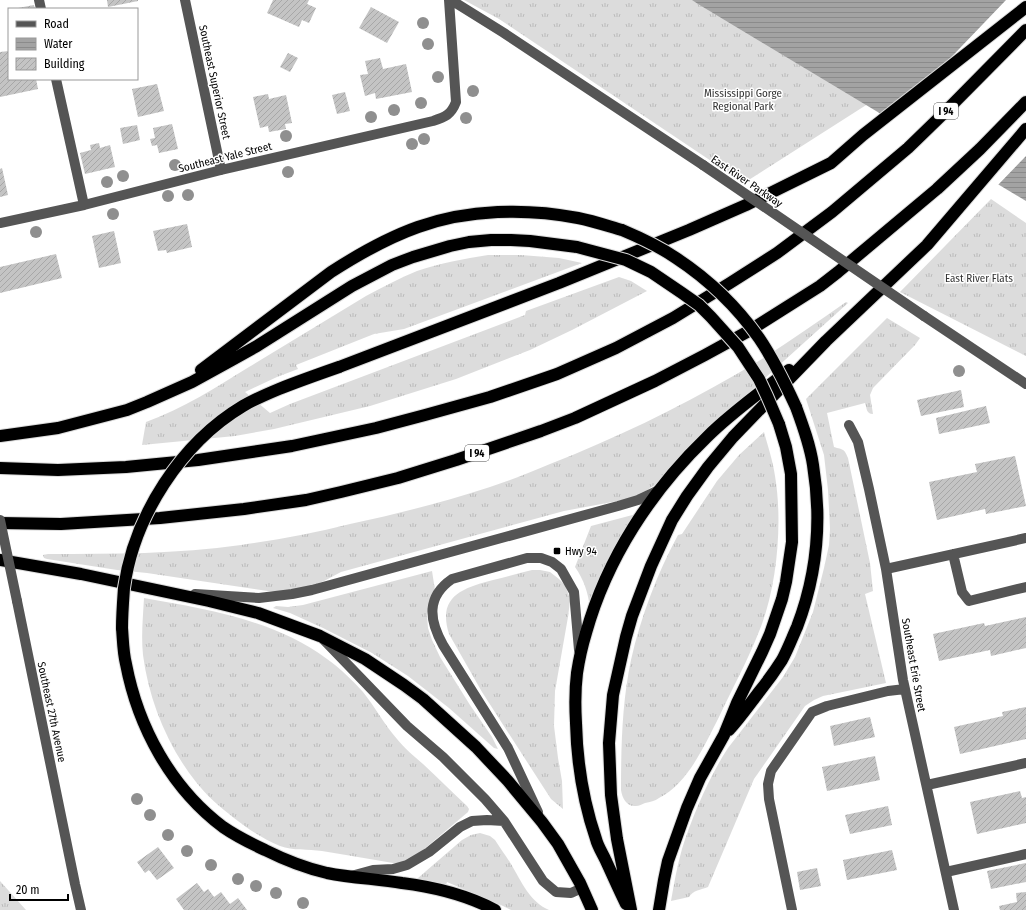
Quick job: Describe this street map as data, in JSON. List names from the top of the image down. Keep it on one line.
{"streets":{"highway":["I 94"],"street":["Southeast Superior Street","Southeast Yale Street","East River Parkway","Southeast Erie Street","Southeast 27th Avenue"]},"crossings":[["Southeast Superior Street","Southeast Yale Street"],["Southeast Yale Street","East River Parkway"]],"parks":["Mississippi Gorge Regional Park","East River Flats"],"places":{"transit":["Hwy 94"]},"legend":["Road","Water","Building"],"scale_bar":"20 m"}
